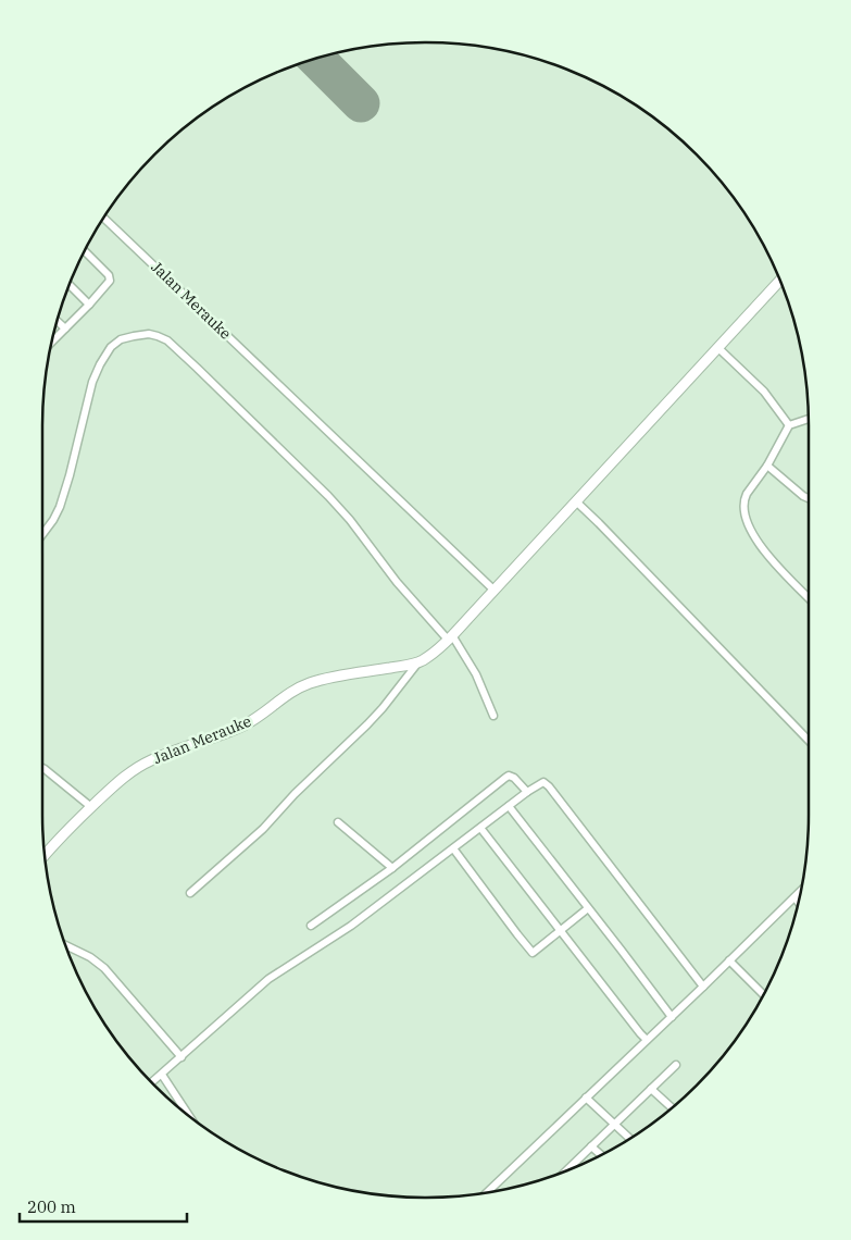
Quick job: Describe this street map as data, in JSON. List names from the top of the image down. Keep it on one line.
{"streets":{"highway":["Jalan Merauke"]},"scale_bar":"200 m"}
